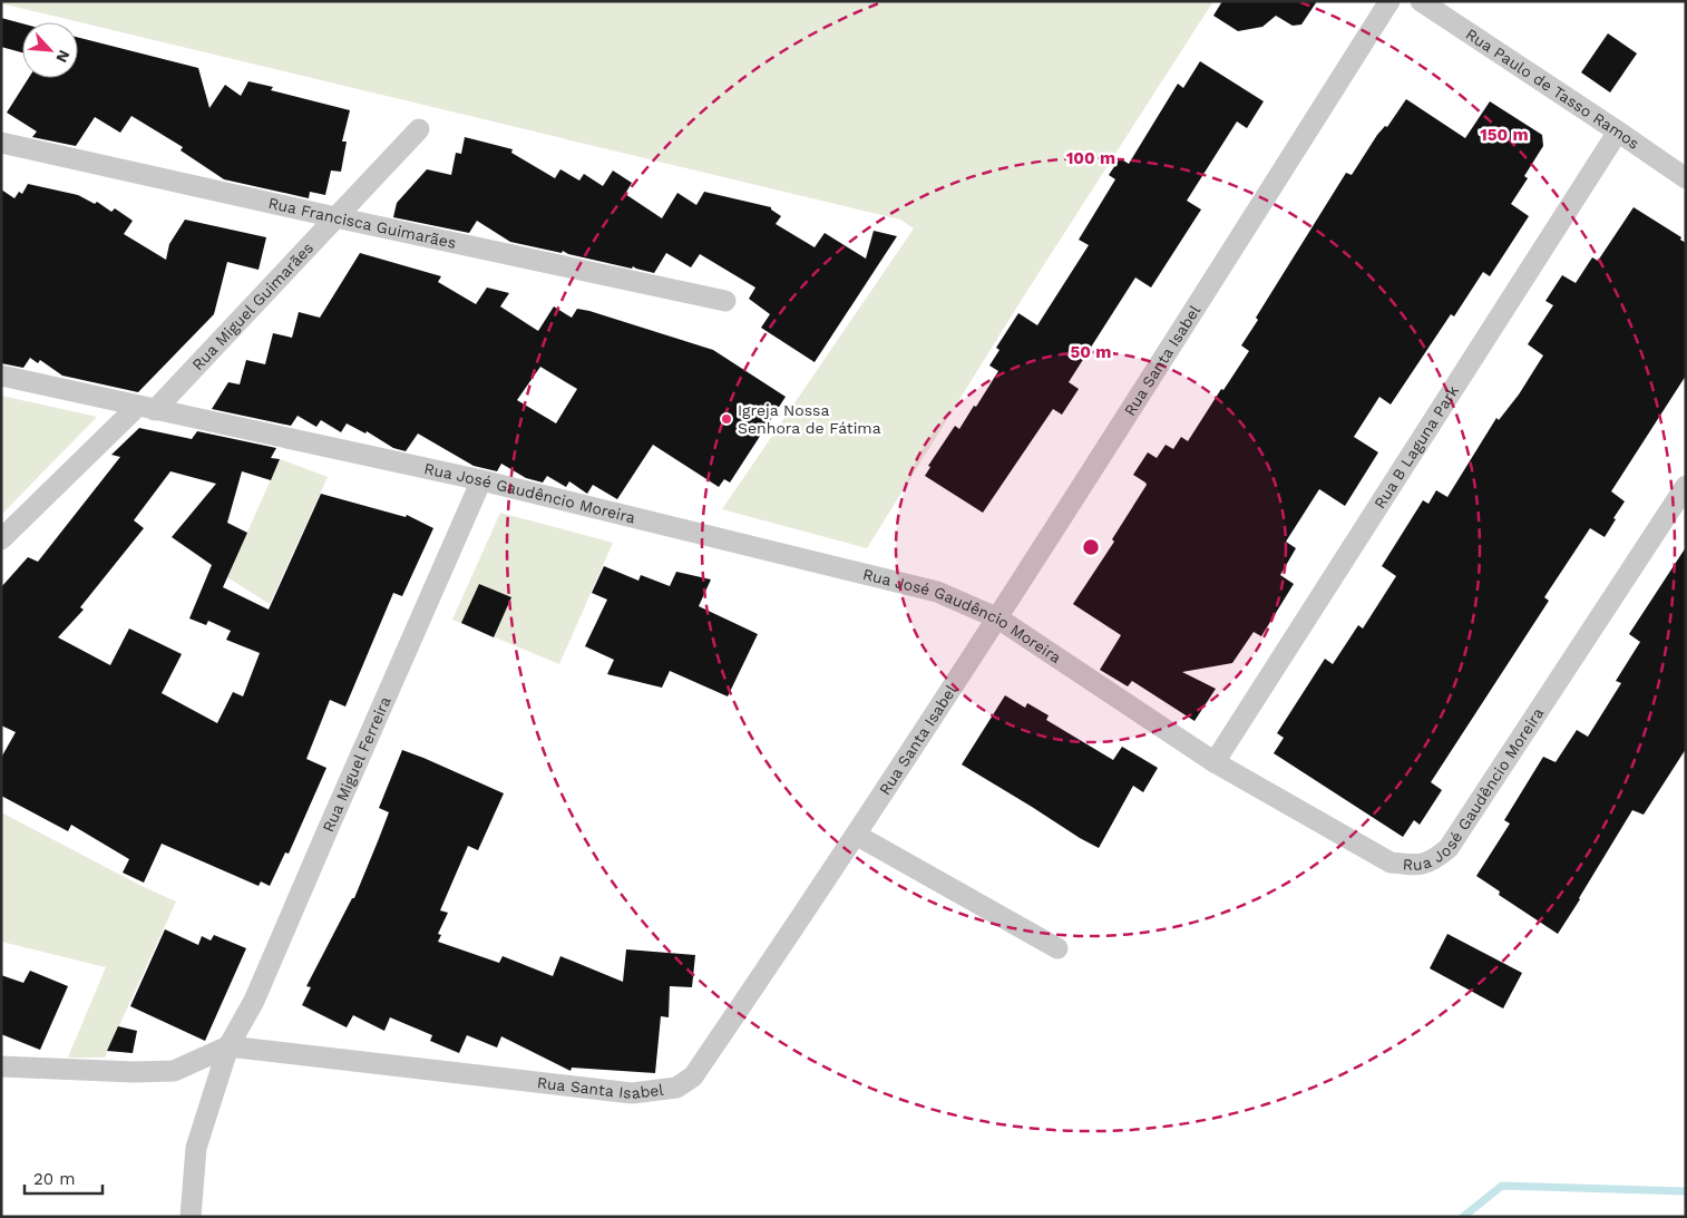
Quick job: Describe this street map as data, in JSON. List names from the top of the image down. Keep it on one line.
{"streets":{"street":["Rua Paulo de Tasso Ramos","Rua Francisca Guimarães","Rua Miguel Guimarães","Rua Santa Isabel","Rua B Laguna Park","Rua José Gaudêncio Moreira","Rua Miguel Ferreira"]},"crossings":[["Rua Paulo de Tasso Ramos","Rua B Laguna Park"],["Rua Francisca Guimarães","Rua Miguel Guimarães"],["Rua Miguel Guimarães","Rua José Gaudêncio Moreira"],["Rua Santa Isabel","Rua José Gaudêncio Moreira"],["Rua Santa Isabel","Rua Miguel Ferreira"],["Rua B Laguna Park","Rua José Gaudêncio Moreira"],["Rua José Gaudêncio Moreira","Rua Miguel Ferreira"]],"places":["Igreja Nossa Senhora de Fátima"],"scale_bar":"20 m","north":"bottom right","rings":["150 m","100 m","50 m"]}
